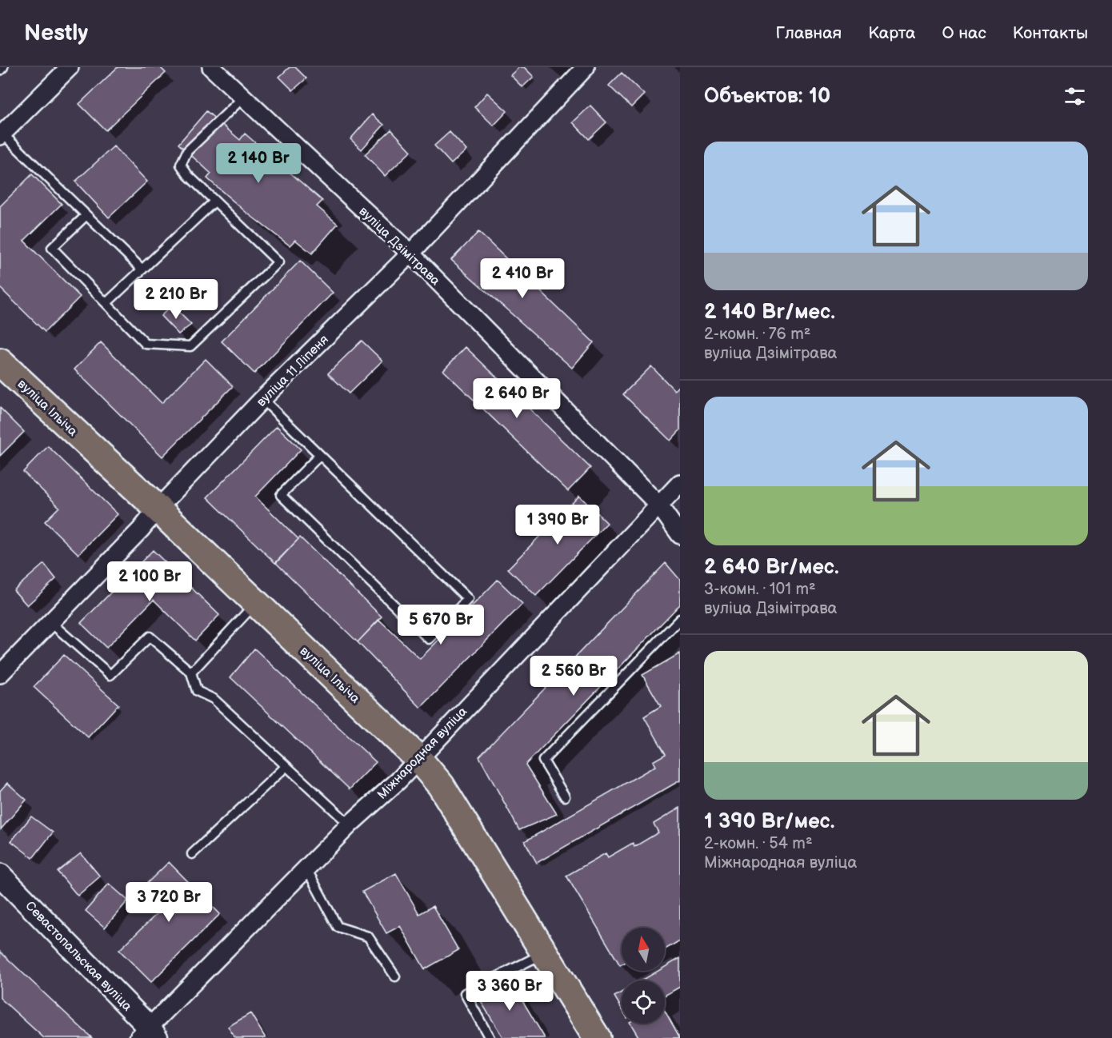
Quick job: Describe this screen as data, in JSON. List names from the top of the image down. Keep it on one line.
{"streets":{"main road":["вуліца Ільіча"],"street":["вуліца Дзімітрава","вуліца 11 Ліпеня","Міжнародная вуліца","Севастопальская вуліца"]},"crossings":[["вуліца Дзімітрава","вуліца 11 Ліпеня"],["вуліца Дзімітрава","Міжнародная вуліца"],["вуліца 11 Ліпеня","вуліца Ільіча"],["вуліца Ільіча","Міжнародная вуліца"],["Міжнародная вуліца","Севастопальская вуліца"]],"north":"top","page":{"header":"Nestly","nav":["Главная","Карта","О нас","Контакты"],"heading":"Объектов: 10","list":[{"name":"2 140 Br/мес.","note":"2-комн. · 76 m² · вуліца Дзімітрава"},{"name":"2 640 Br/мес.","note":"3-комн. · 101 m² · вуліца Дзімітрава"},{"name":"1 390 Br/мес.","note":"2-комн. · 54 m² · Міжнародная вуліца"}],"price":["2 140 Br","2 410 Br","2 210 Br","2 640 Br","1 390 Br","2 100 Br","5 670 Br","2 560 Br","3 720 Br","3 360 Br"]}}
